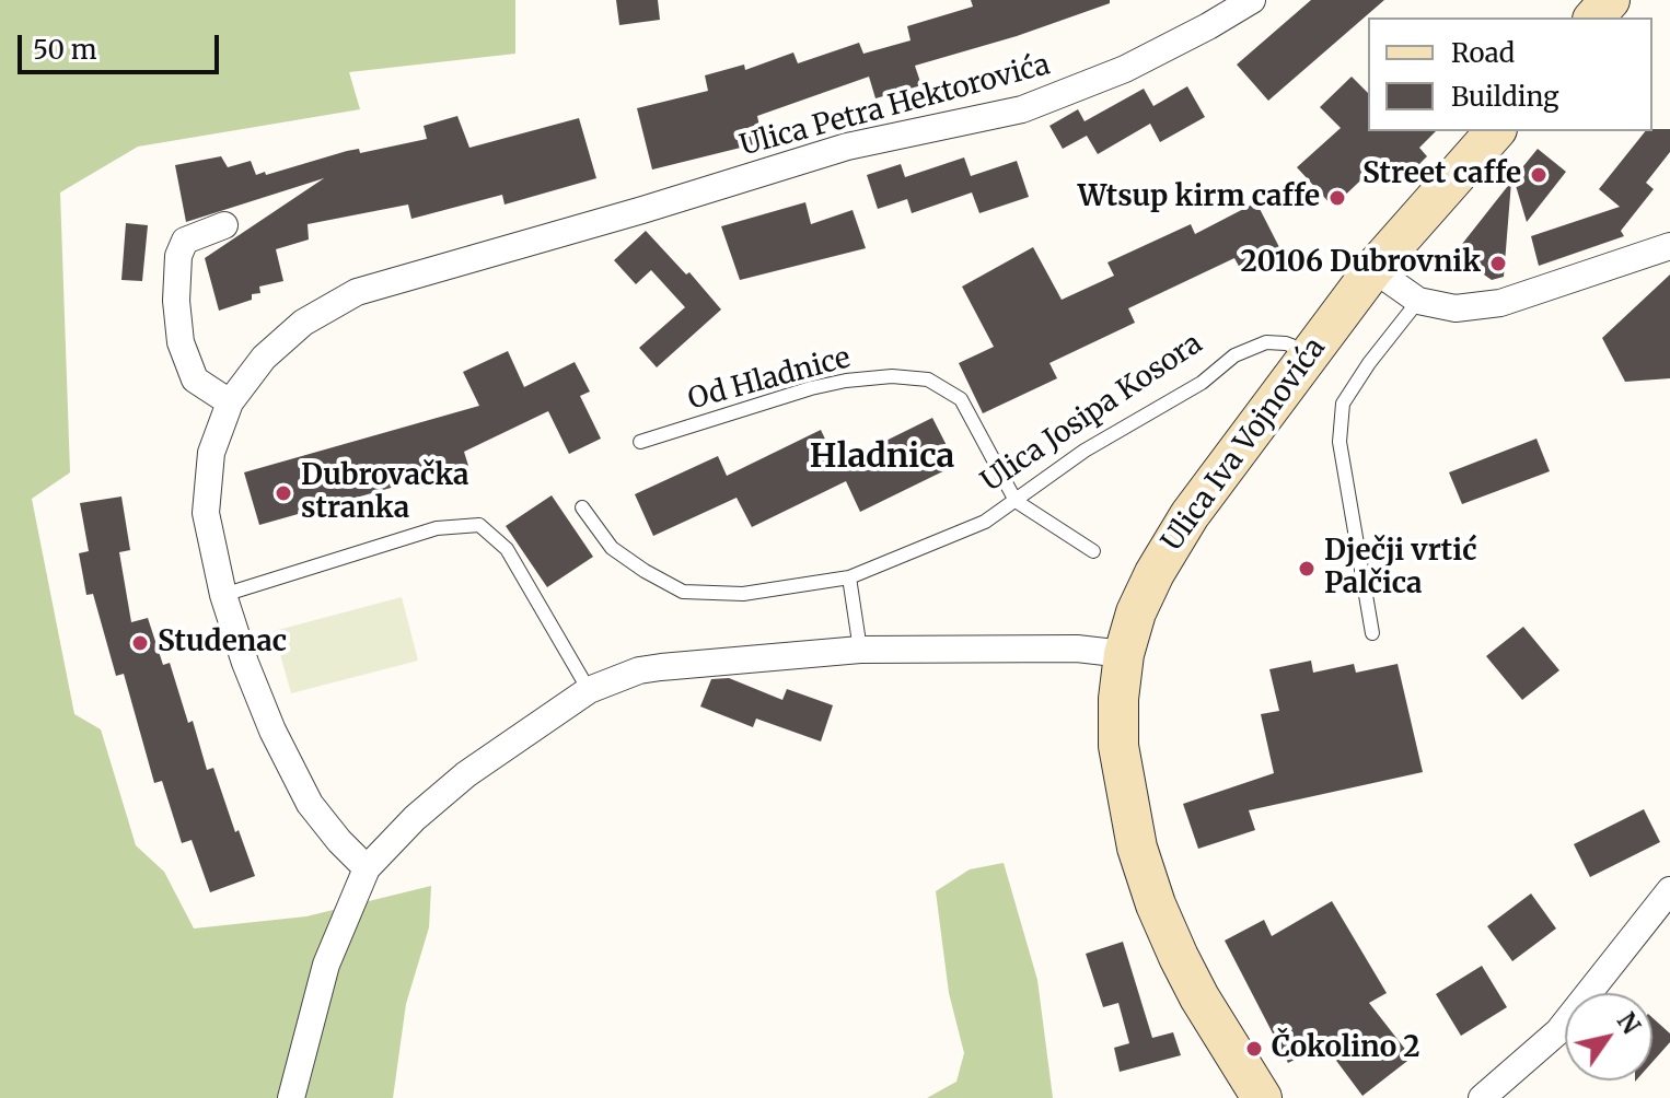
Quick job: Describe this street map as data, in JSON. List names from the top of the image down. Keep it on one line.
{"streets":{"main road":["Ulica Iva Vojnovića"],"street":["Ulica Petra Hektorovića"],"lane":["Od Hladnice","Ulica Josipa Kosora"]},"crossings":[["Od Hladnice","Ulica Josipa Kosora"],["Ulica Josipa Kosora","Ulica Iva Vojnovića"]],"districts":["Hladnica"],"places":["Street caffe","Wtsup kirm caffe","20106 Dubrovnik","Dubrovačka stranka","Dječji vrtić Palčica","Studenac","Čokolino 2"],"legend":["Road","Building"],"scale_bar":"50 m","north":"top right"}
